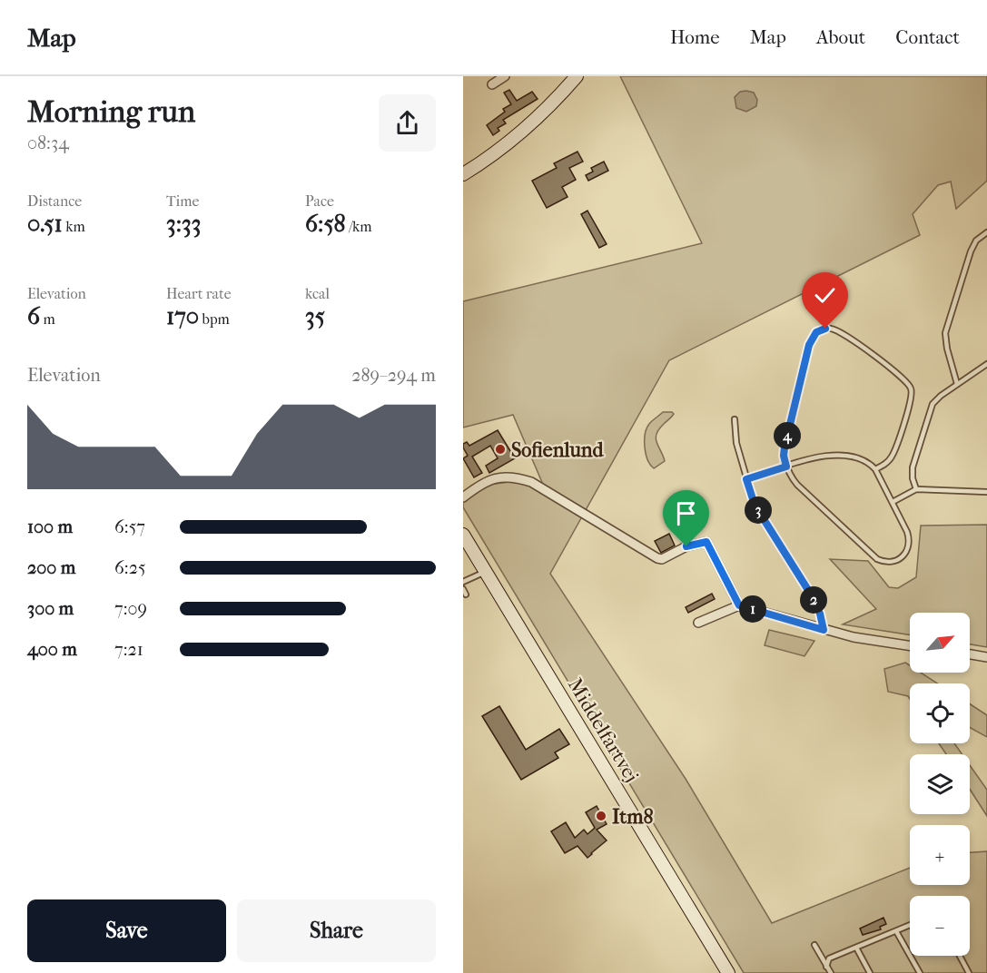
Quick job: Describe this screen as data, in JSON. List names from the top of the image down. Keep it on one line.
{"streets":{"main road":["Middelfartvej"]},"places":["Sofienlund","Itm8"],"north":"top right","page":{"header":"Map","nav":["Home","Map","About","Contact"],"heading":["Morning run","08:34"],"stats":[["Distance","0.51 km"],["Time","3:33"],["Pace","6:58 /km"],["Elevation","6 m"],["Heart rate","170 bpm"],["kcal","35"]],"chart":["Elevation","289–294 m"],"pins":["4","3","2","1"],"list":[{"name":"100 m","note":"6:57"},{"name":"200 m","note":"6:25"},{"name":"300 m","note":"7:09"},{"name":"400 m","note":"7:21"}],"map_buttons":["+","−"],"buttons":["Save","Share"]}}
